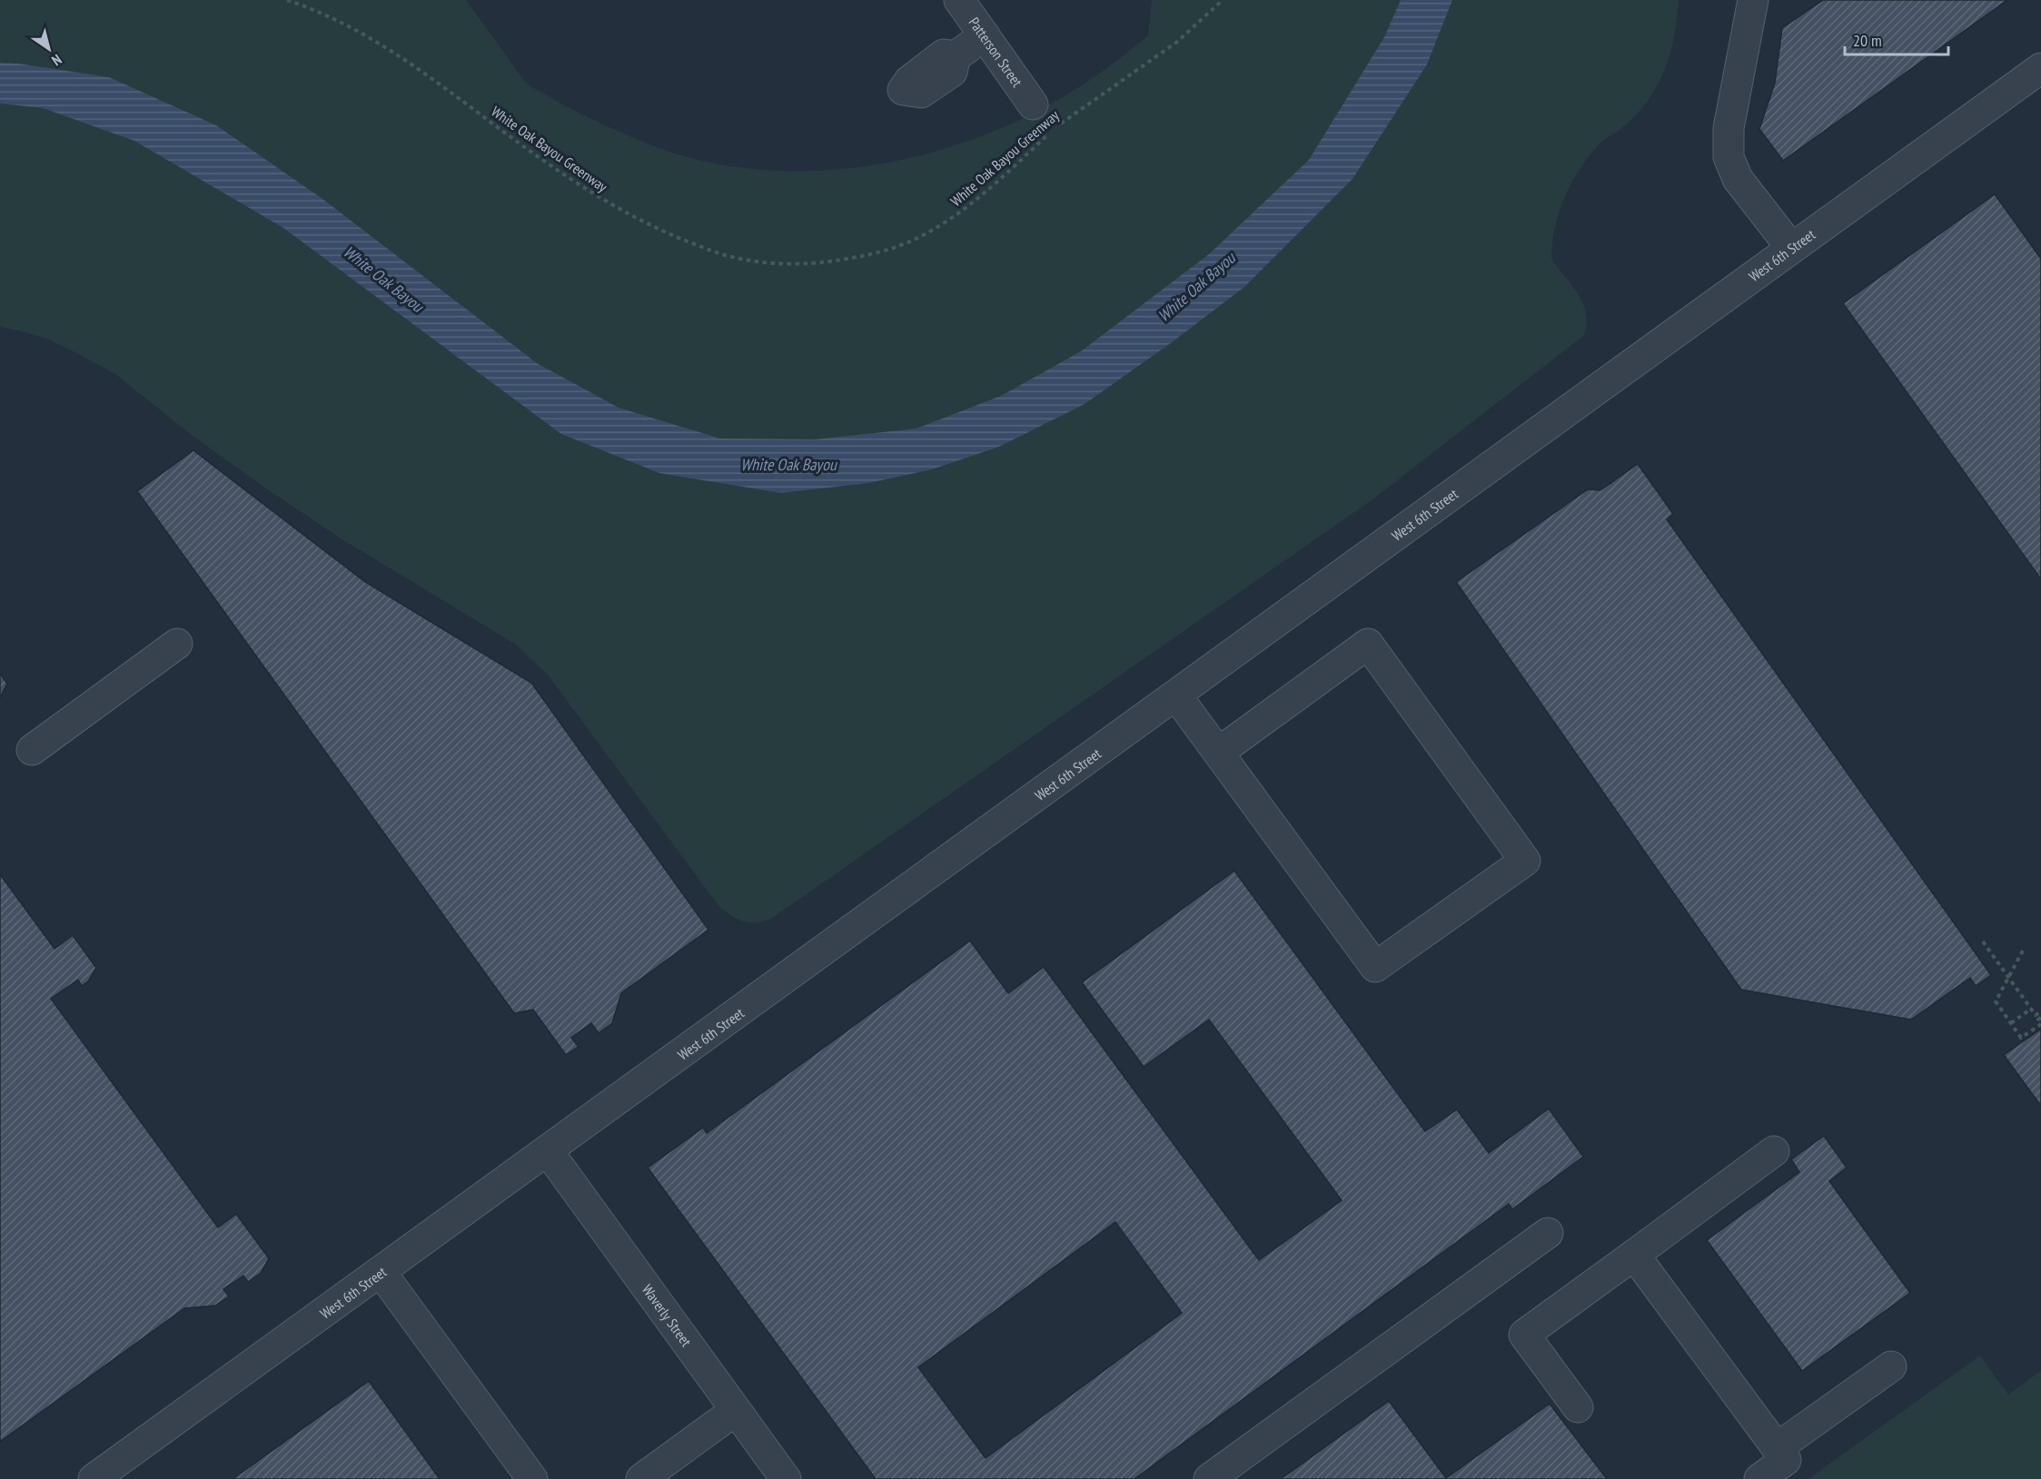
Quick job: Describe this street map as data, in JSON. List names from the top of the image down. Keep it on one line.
{"streets":{"street":["Patterson Street","West 6th Street","Waverly Street"],"path":["White Oak Bayou Greenway"]},"crossings":[["West 6th Street","Waverly Street"]],"water":["White Oak Bayou"],"scale_bar":"20 m","north":"bottom right"}
